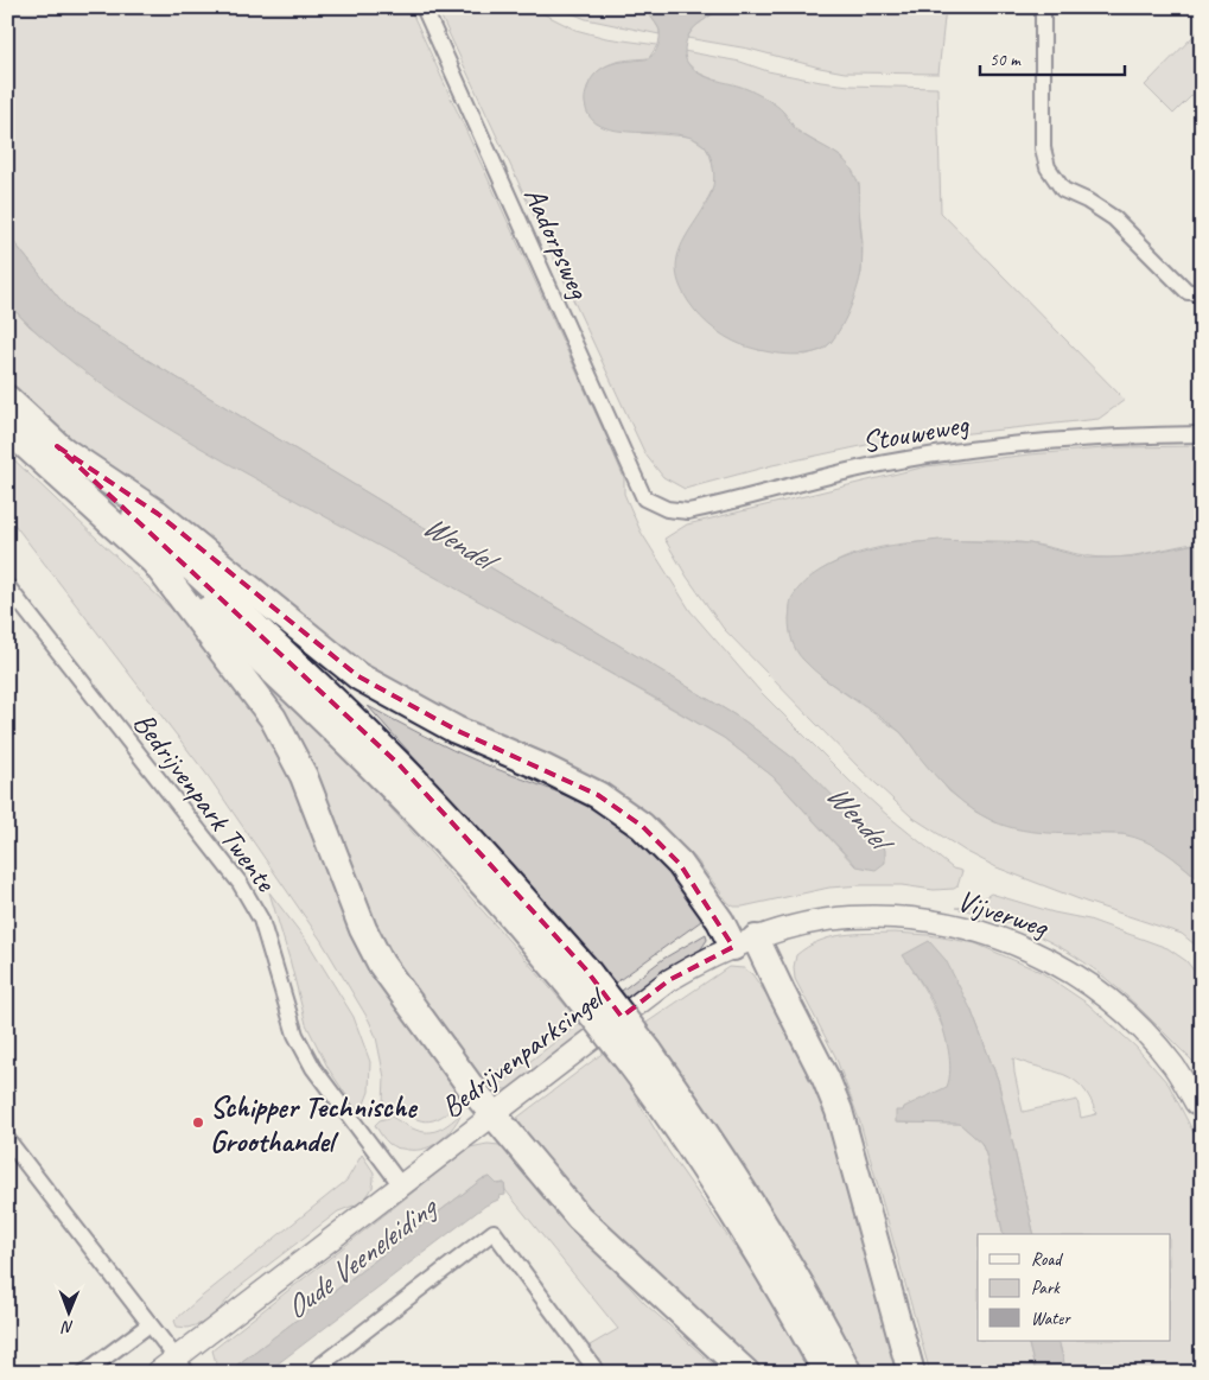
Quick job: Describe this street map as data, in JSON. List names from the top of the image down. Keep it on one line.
{"streets":{"main road":["Vijverweg","Bedrijvenparksingel"],"street":["Aadorpsweg","Stouweweg","Bedrijvenpark Twente"]},"crossings":[["Aadorpsweg","Stouweweg"],["Bedrijvenpark Twente","Bedrijvenparksingel"],["Vijverweg","Bedrijvenparksingel"]],"water":["Wendel","Oude Veeneleiding"],"places":["Schipper Technische Groothandel"],"legend":["Road","Park","Water"],"scale_bar":"50 m","north":"bottom"}
